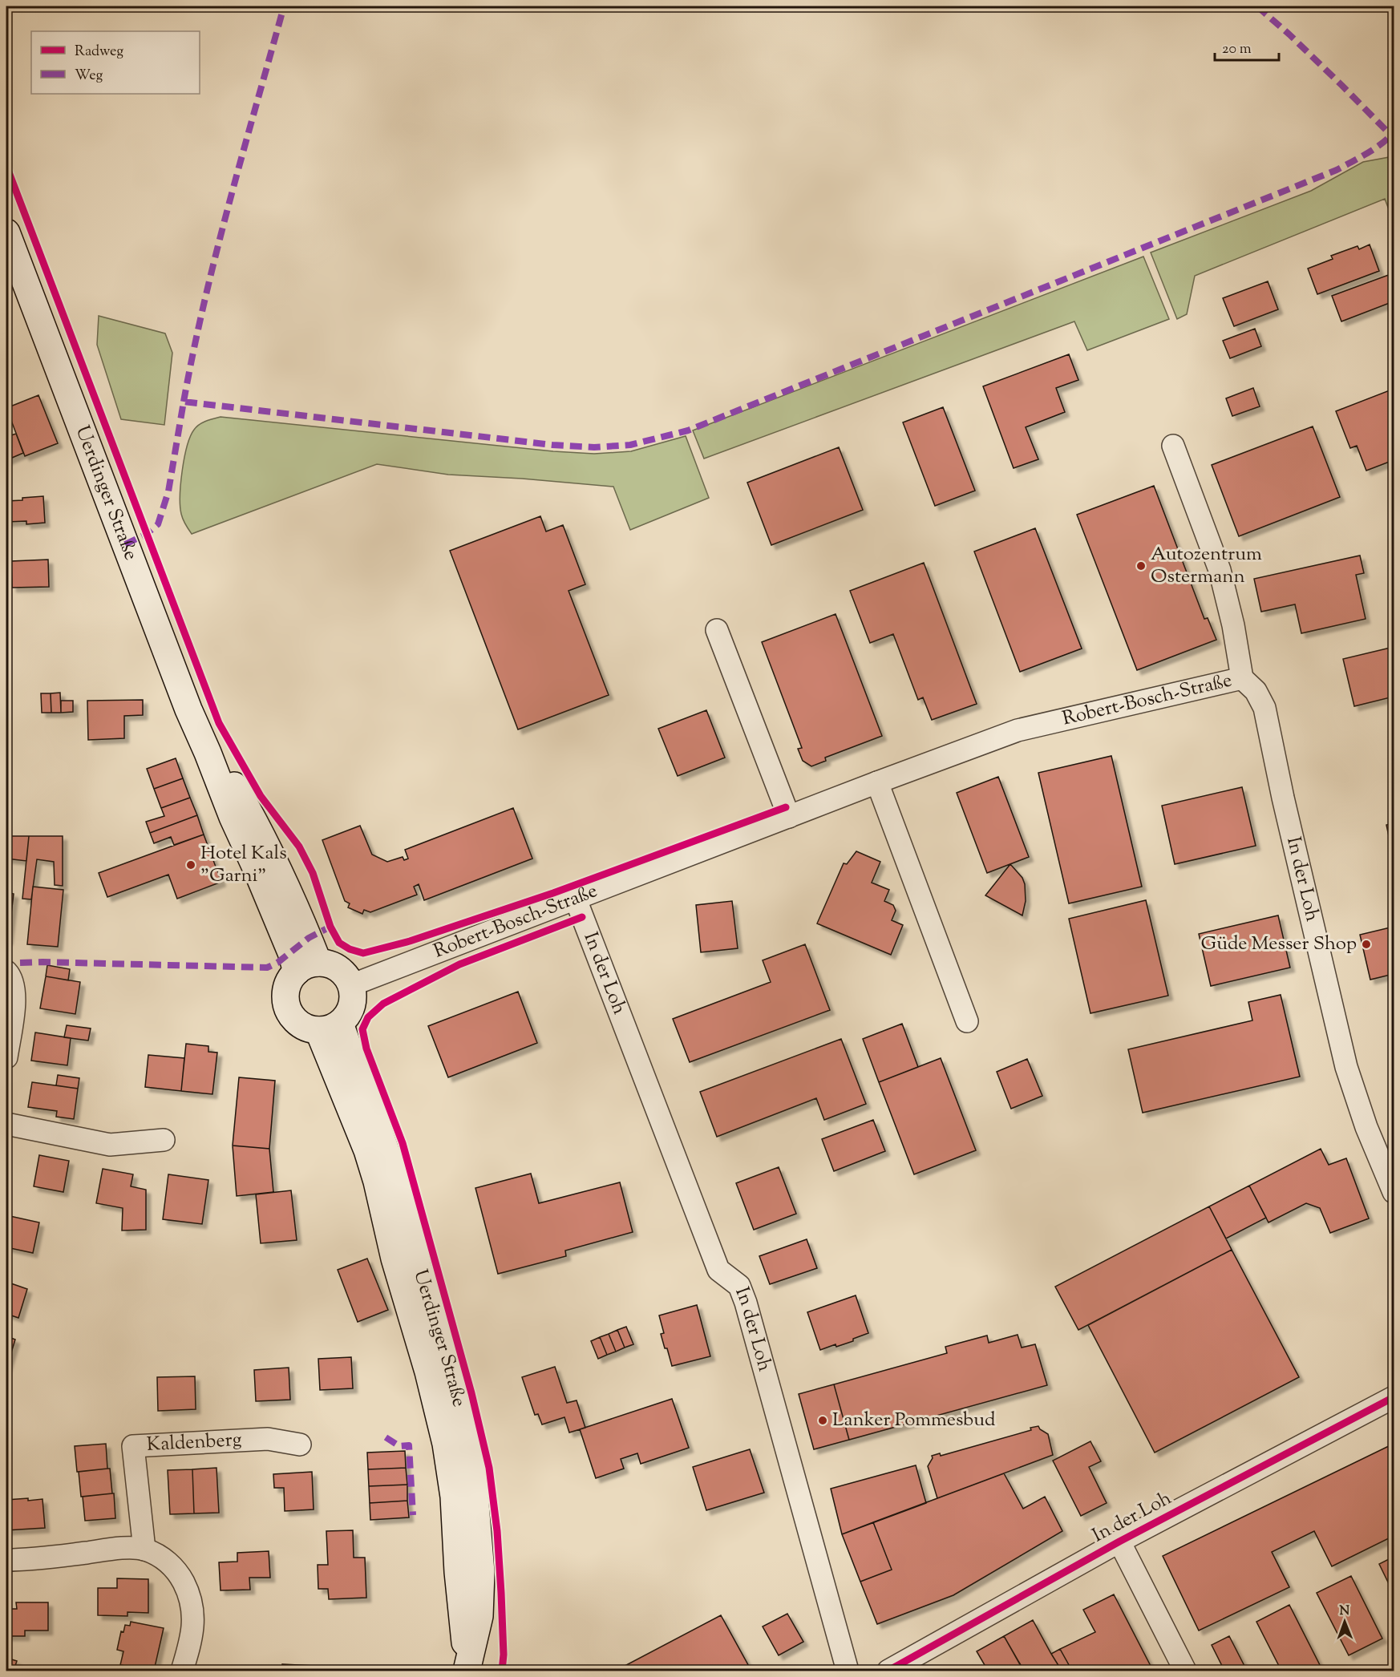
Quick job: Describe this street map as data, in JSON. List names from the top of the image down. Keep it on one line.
{"streets":{"street":["Uerdinger Straße","Robert-Bosch-Straße","In der Loh","Kaldenberg"]},"crossings":[["Uerdinger Straße","Robert-Bosch-Straße"],["Robert-Bosch-Straße","In der Loh"]],"places":["Autozentrum Ostermann","Hotel Kals \"Garni\"","Güde Messer Shop","Lanker Pommesbud"],"legend":["Radweg","Weg"],"scale_bar":"20 m","north":"top"}
